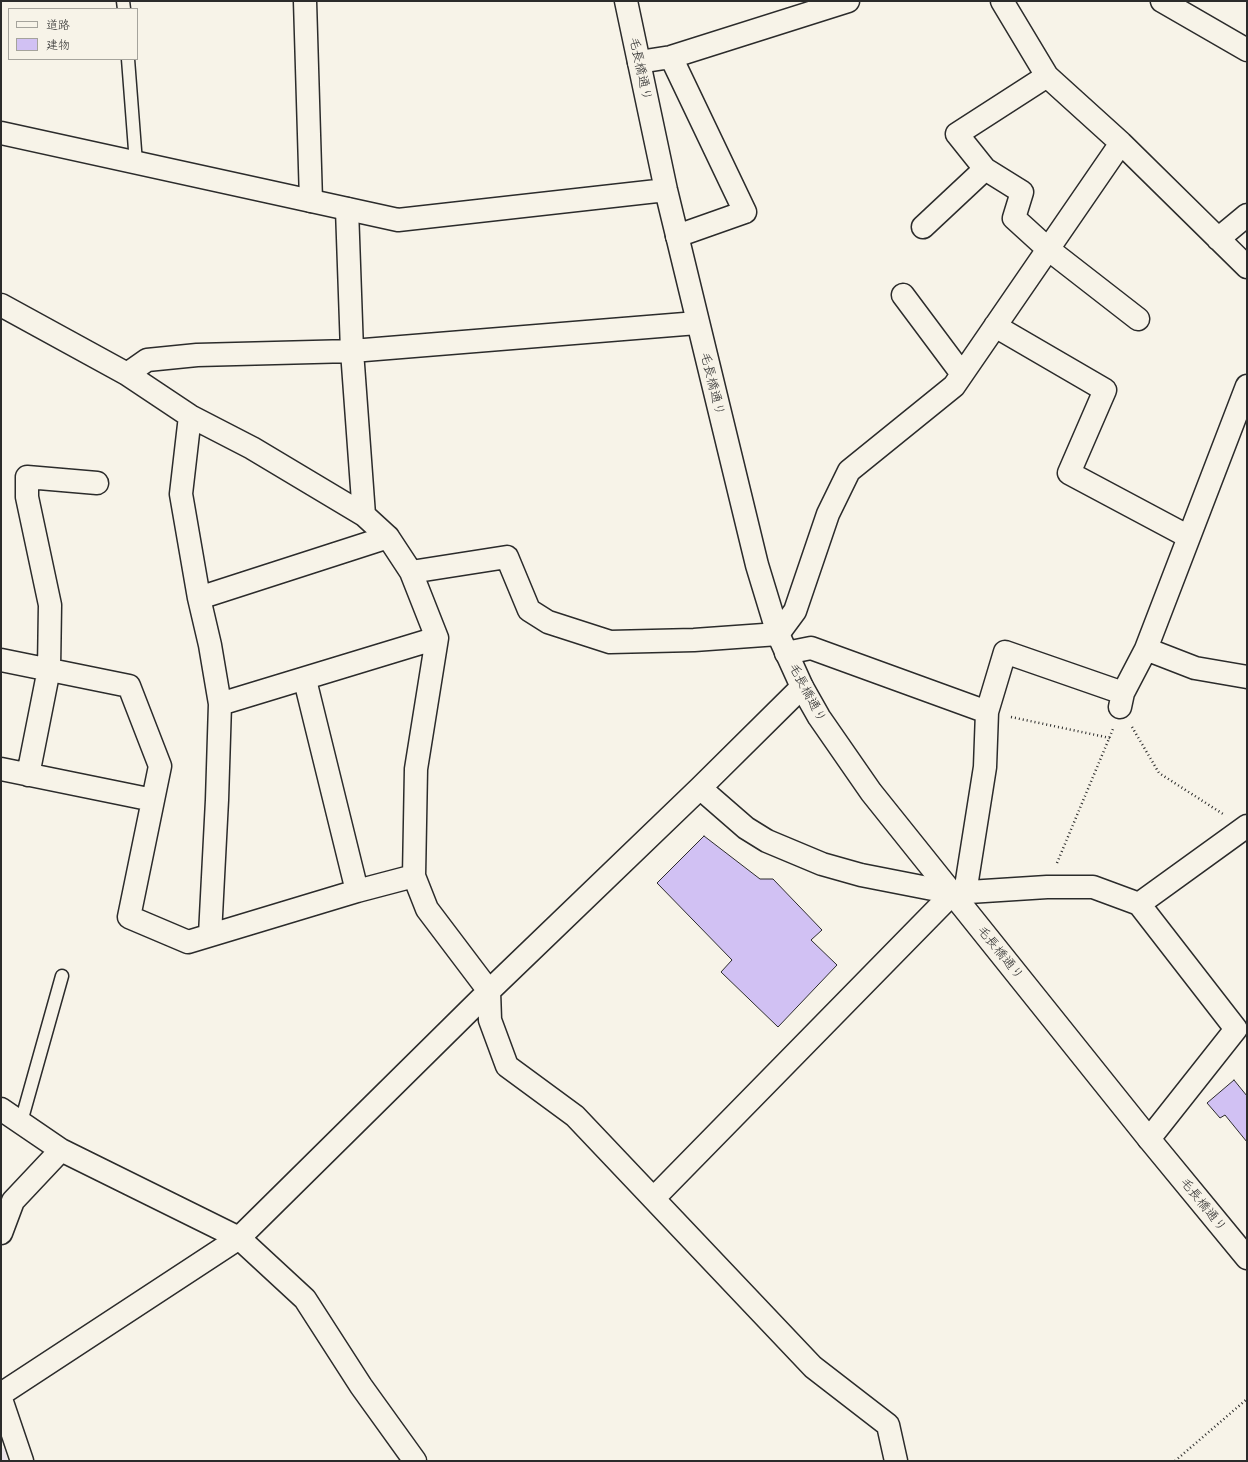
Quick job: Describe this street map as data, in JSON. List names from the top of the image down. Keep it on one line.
{"streets":{"street":["毛長橋通り"]},"legend":["道路","建物"]}
